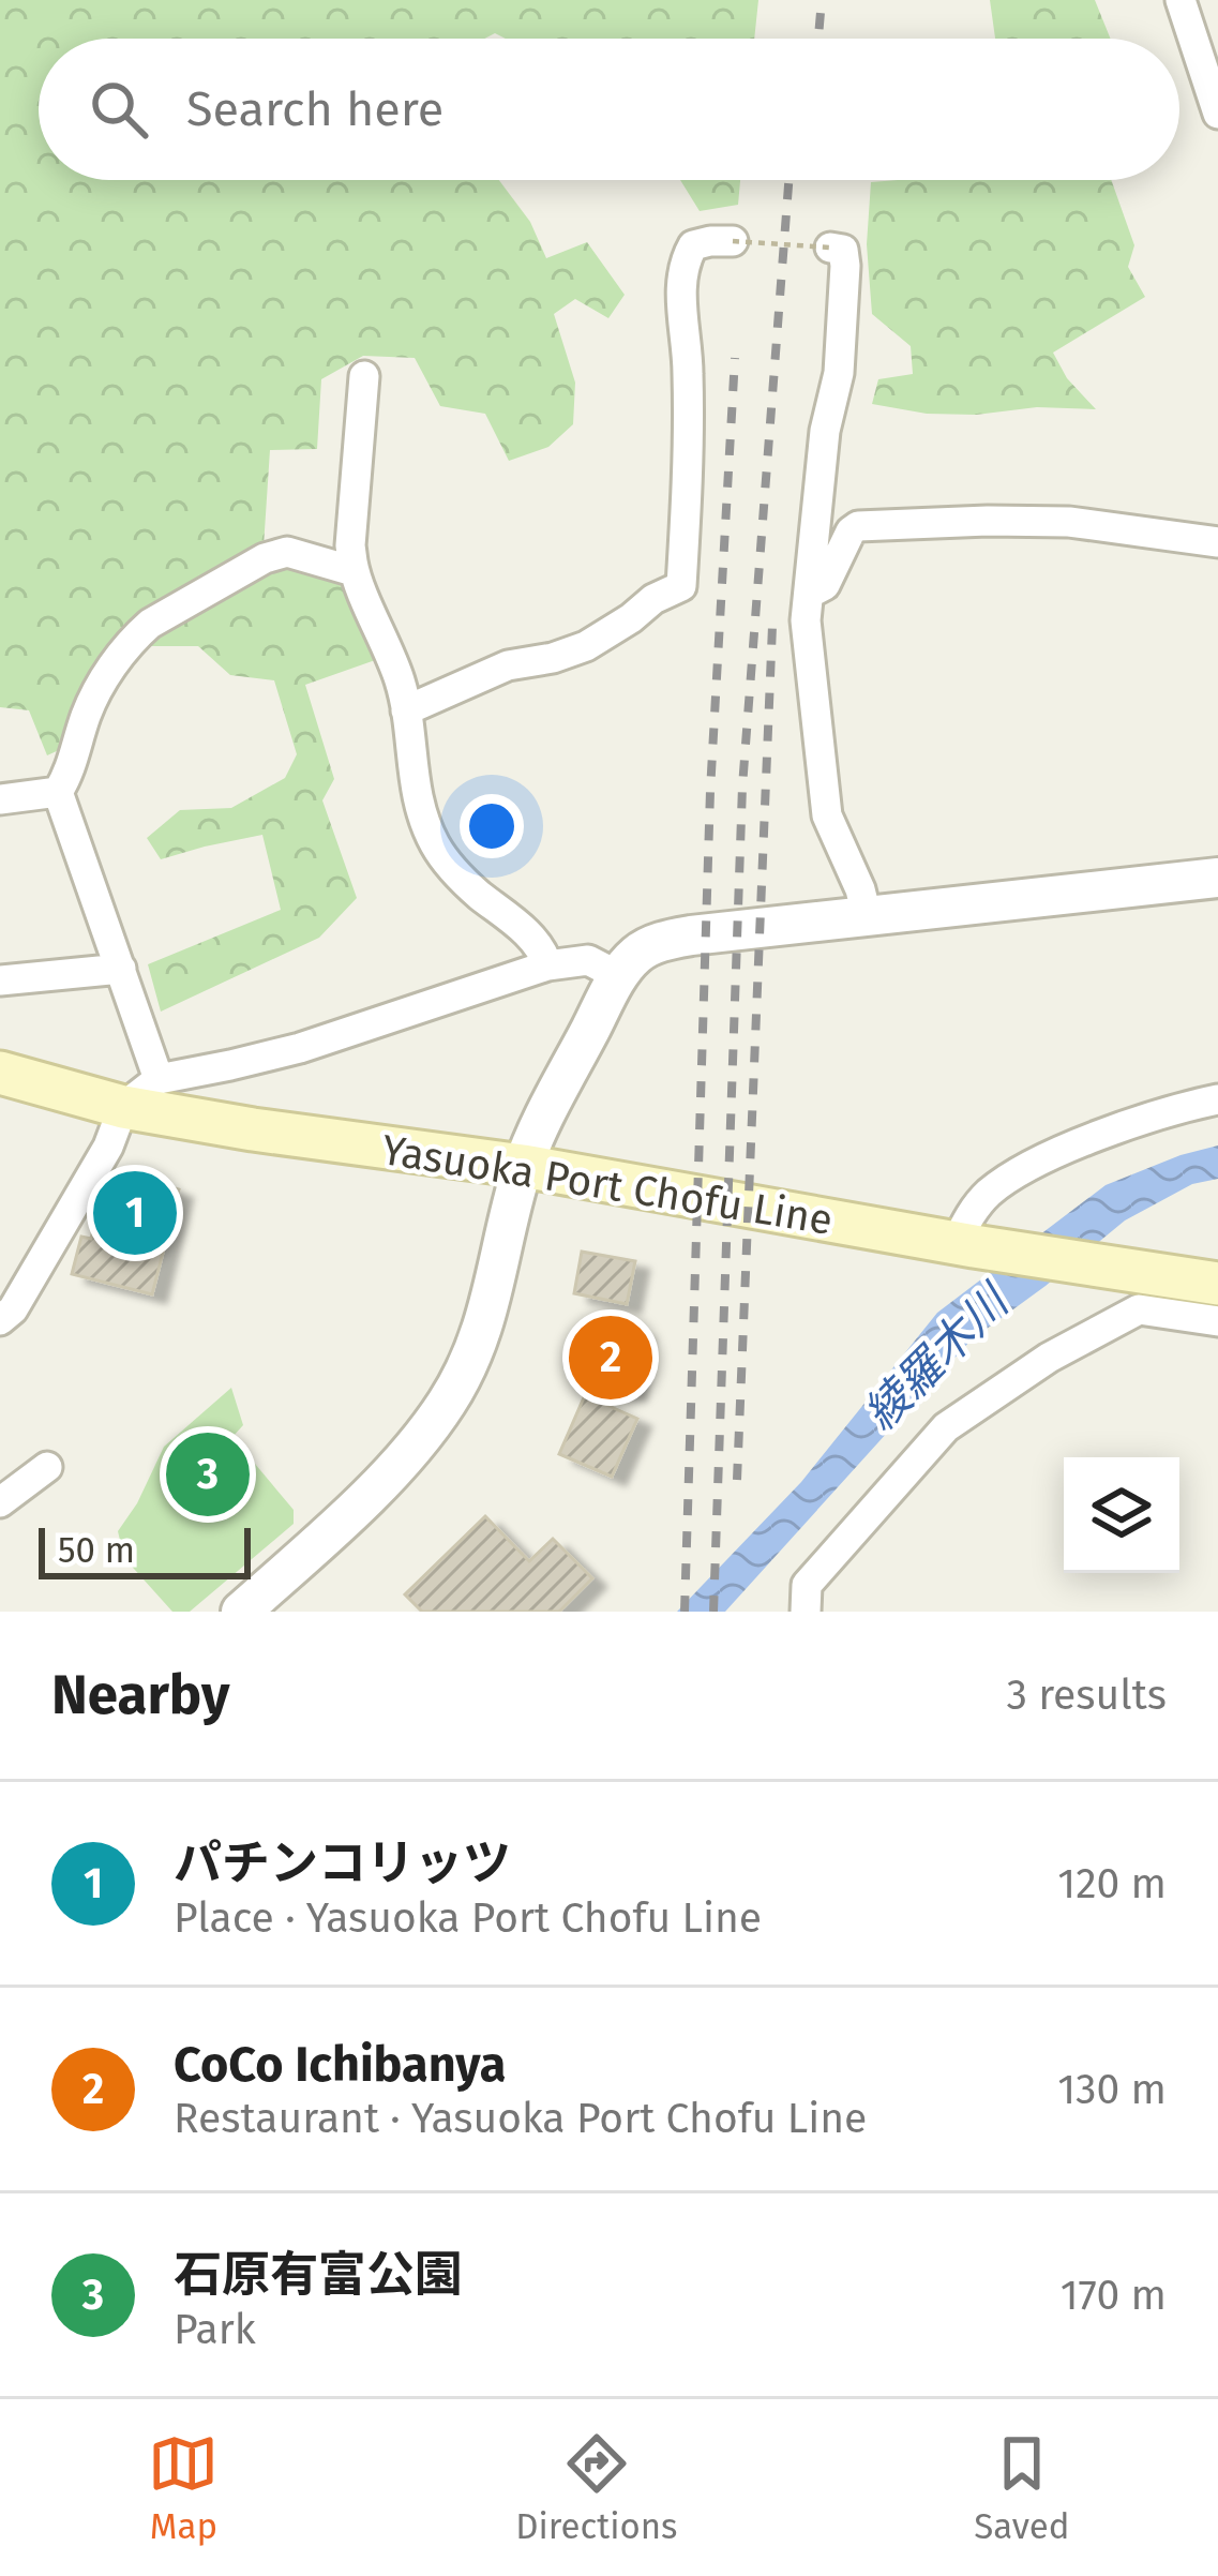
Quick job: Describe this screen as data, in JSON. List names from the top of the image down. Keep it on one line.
{"streets":{"main road":["Yasuoka Port Chofu Line"]},"water":["綾羅木川"],"scale_bar":"50 m","page":{"search":"Search here","pins":["1","2","3"],"scale":"50 m","heading":["Nearby","3 results"],"list":[{"mark":"1","name":"パチンコリッツ","note":"Place · Yasuoka Port Chofu Line","value":"120 m"},{"mark":"2","name":"CoCo Ichibanya","note":"Restaurant · Yasuoka Port Chofu Line","value":"130 m"},{"mark":"3","name":"石原有富公園","note":"Park","value":"170 m"}],"nav":["Map","Directions","Saved"]}}
